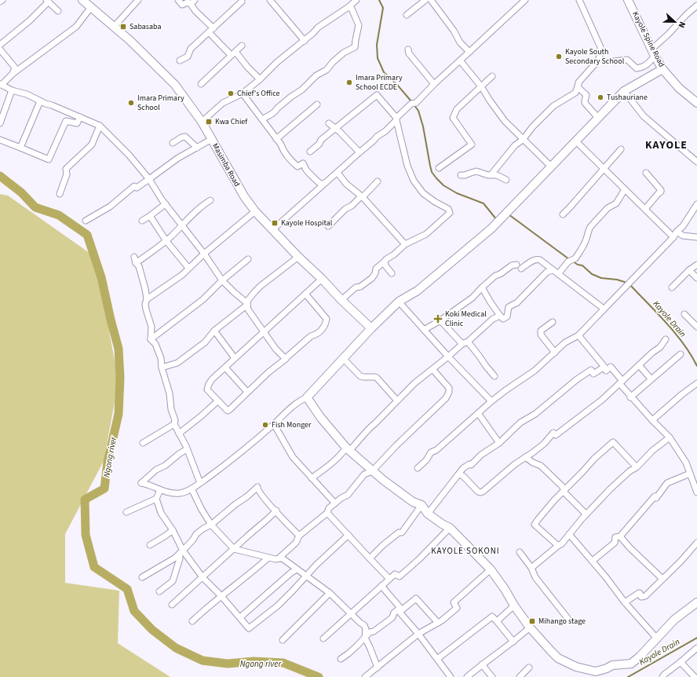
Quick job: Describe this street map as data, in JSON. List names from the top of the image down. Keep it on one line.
{"streets":{"street":["Kayole Spine Road","Masimba Road"]},"districts":["KAYOLE","KAYOLE SOKONI"],"water":["Kayole Drain","Ngong river"],"places":{"transit":["Sabasaba","Kwa Chief","Kayole Hospital","Mihango stage"],"other":["Kayole South Secondary School","Imara Primary School ECDE","Chief's Office","Tushauriane","Imara Primary School","Fish Monger"],"health":["Koki Medical Clinic"]},"north":"right"}
